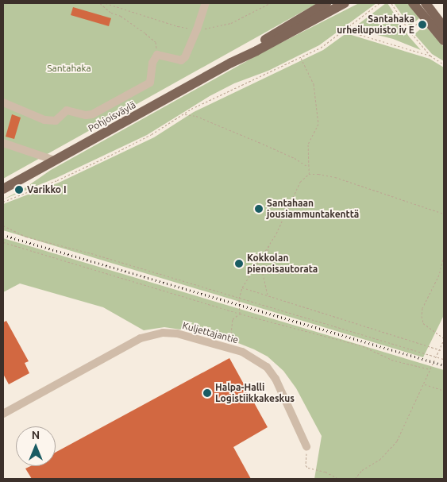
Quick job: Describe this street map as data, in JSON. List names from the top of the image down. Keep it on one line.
{"streets":{"main road":["Pohjoisväylä"],"street":["Kuljettajantie"]},"parks":["Santahaka"],"places":["Santahaka urheilupuisto iv E","Varikko I","Santahaan jousiammuntakenttä","Kokkolan pienoisautorata","Halpa-Halli Logistiikkakeskus"],"north":"top"}
